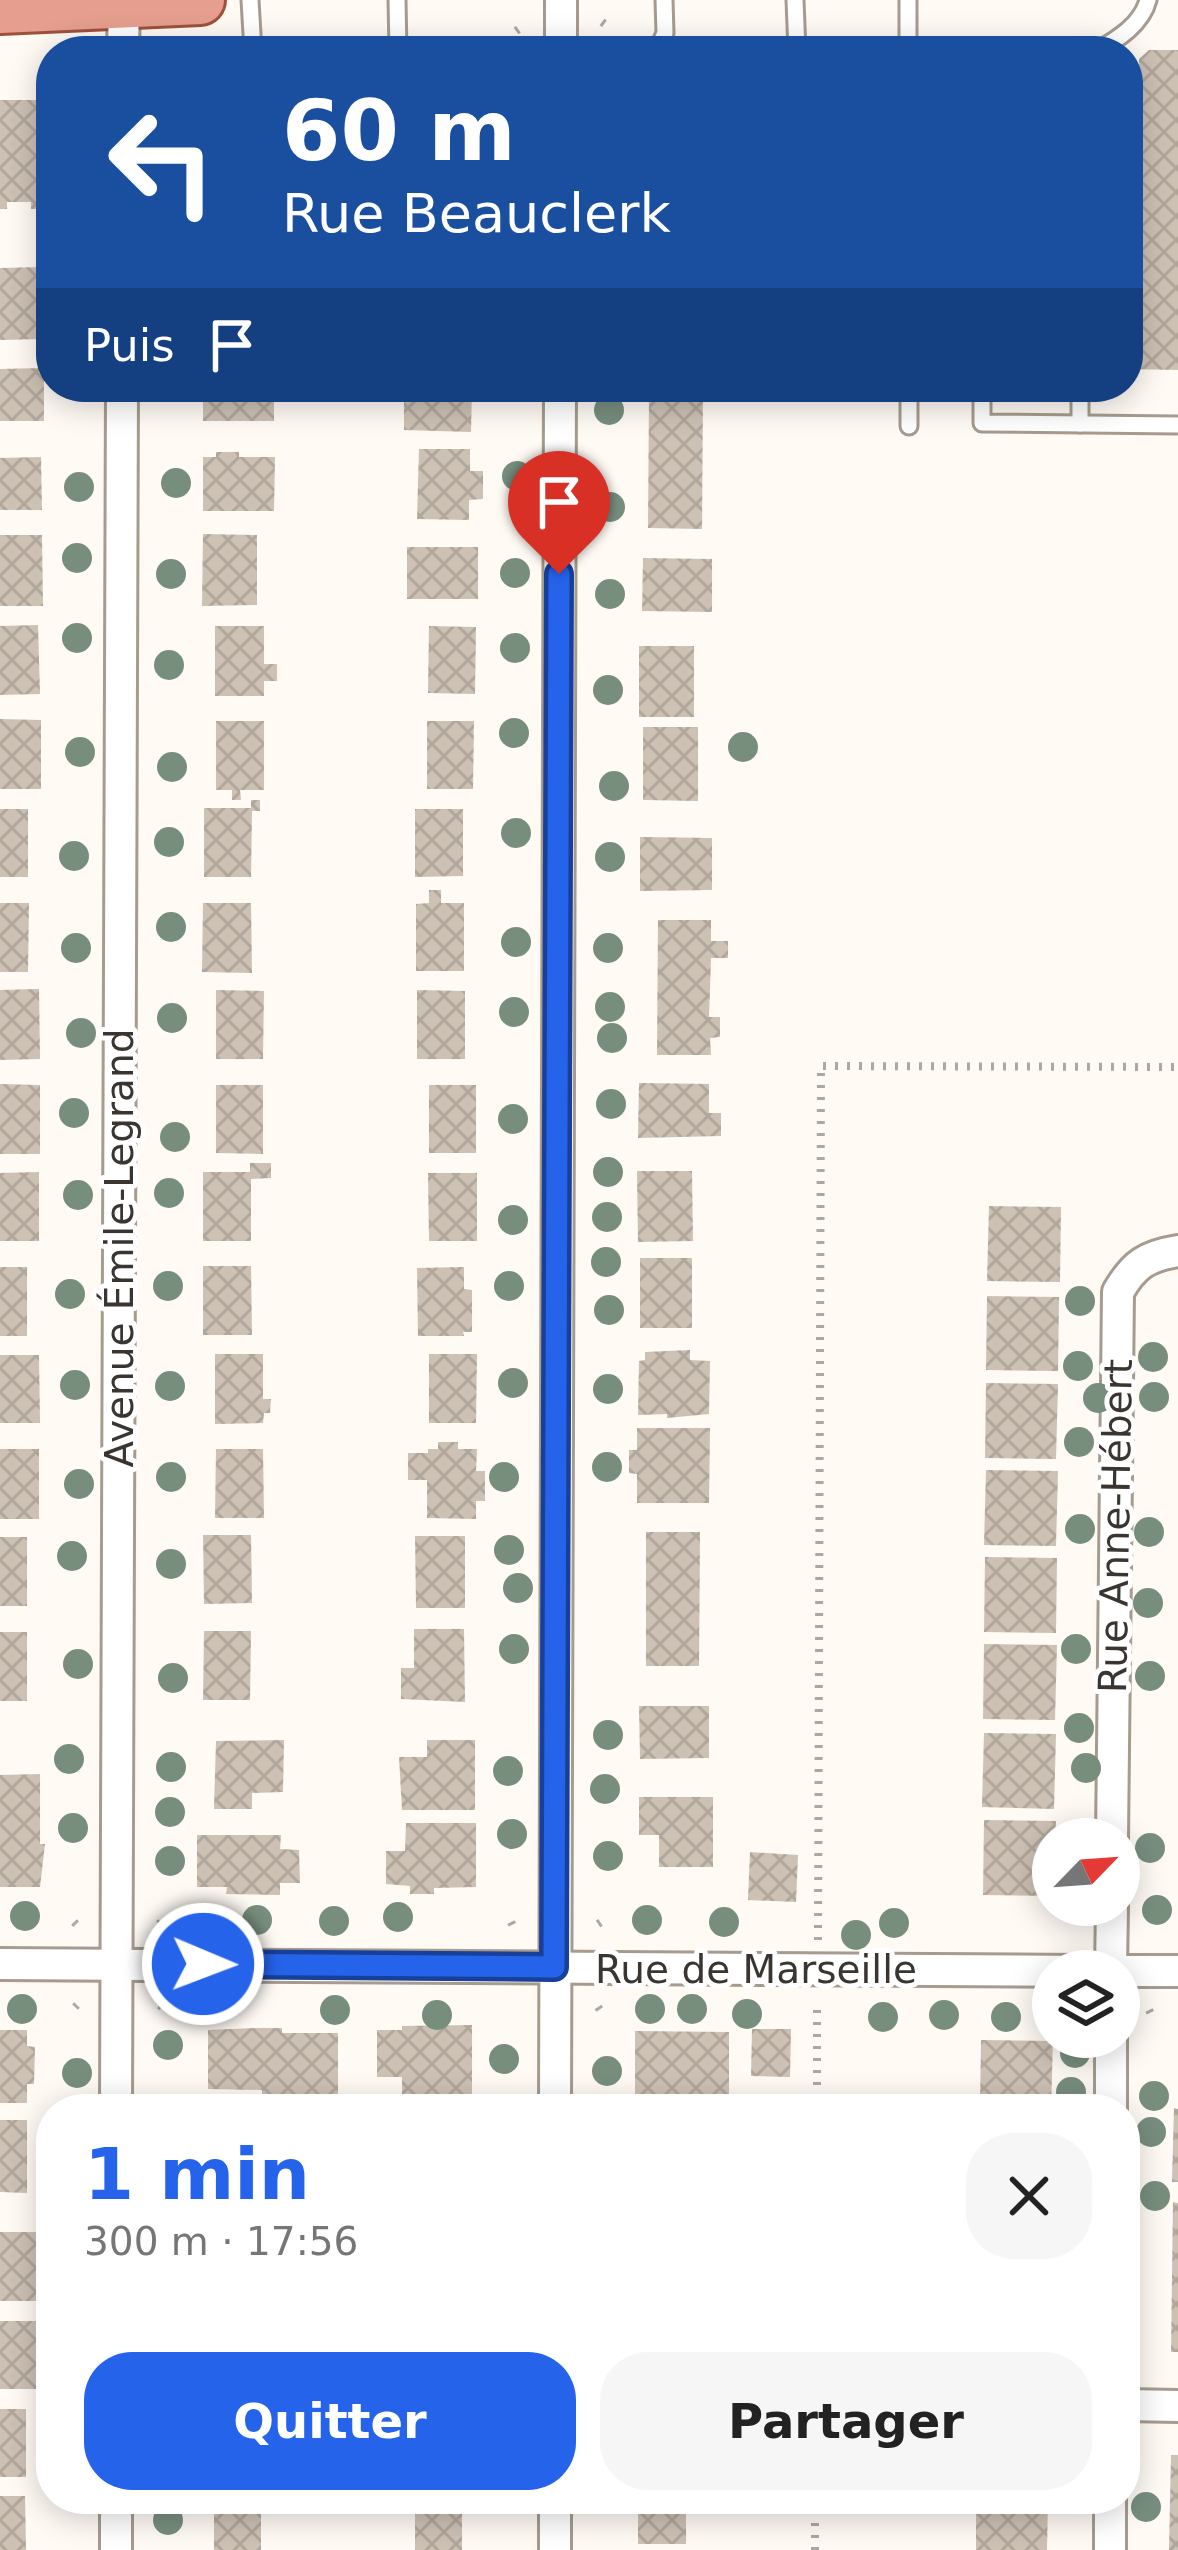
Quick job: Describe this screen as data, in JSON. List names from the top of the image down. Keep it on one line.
{"streets":{"street":["Avenue Émile-Legrand","Rue Anne-Hébert","Rue de Marseille"]},"crossings":[["Avenue Émile-Legrand","Rue de Marseille"]],"north":"top right","page":{"turn":["60 m","Rue Beauclerk"],"then":"Puis","heading":["1 min","300 m · 17:56"],"buttons":["Quitter","Partager"]}}
